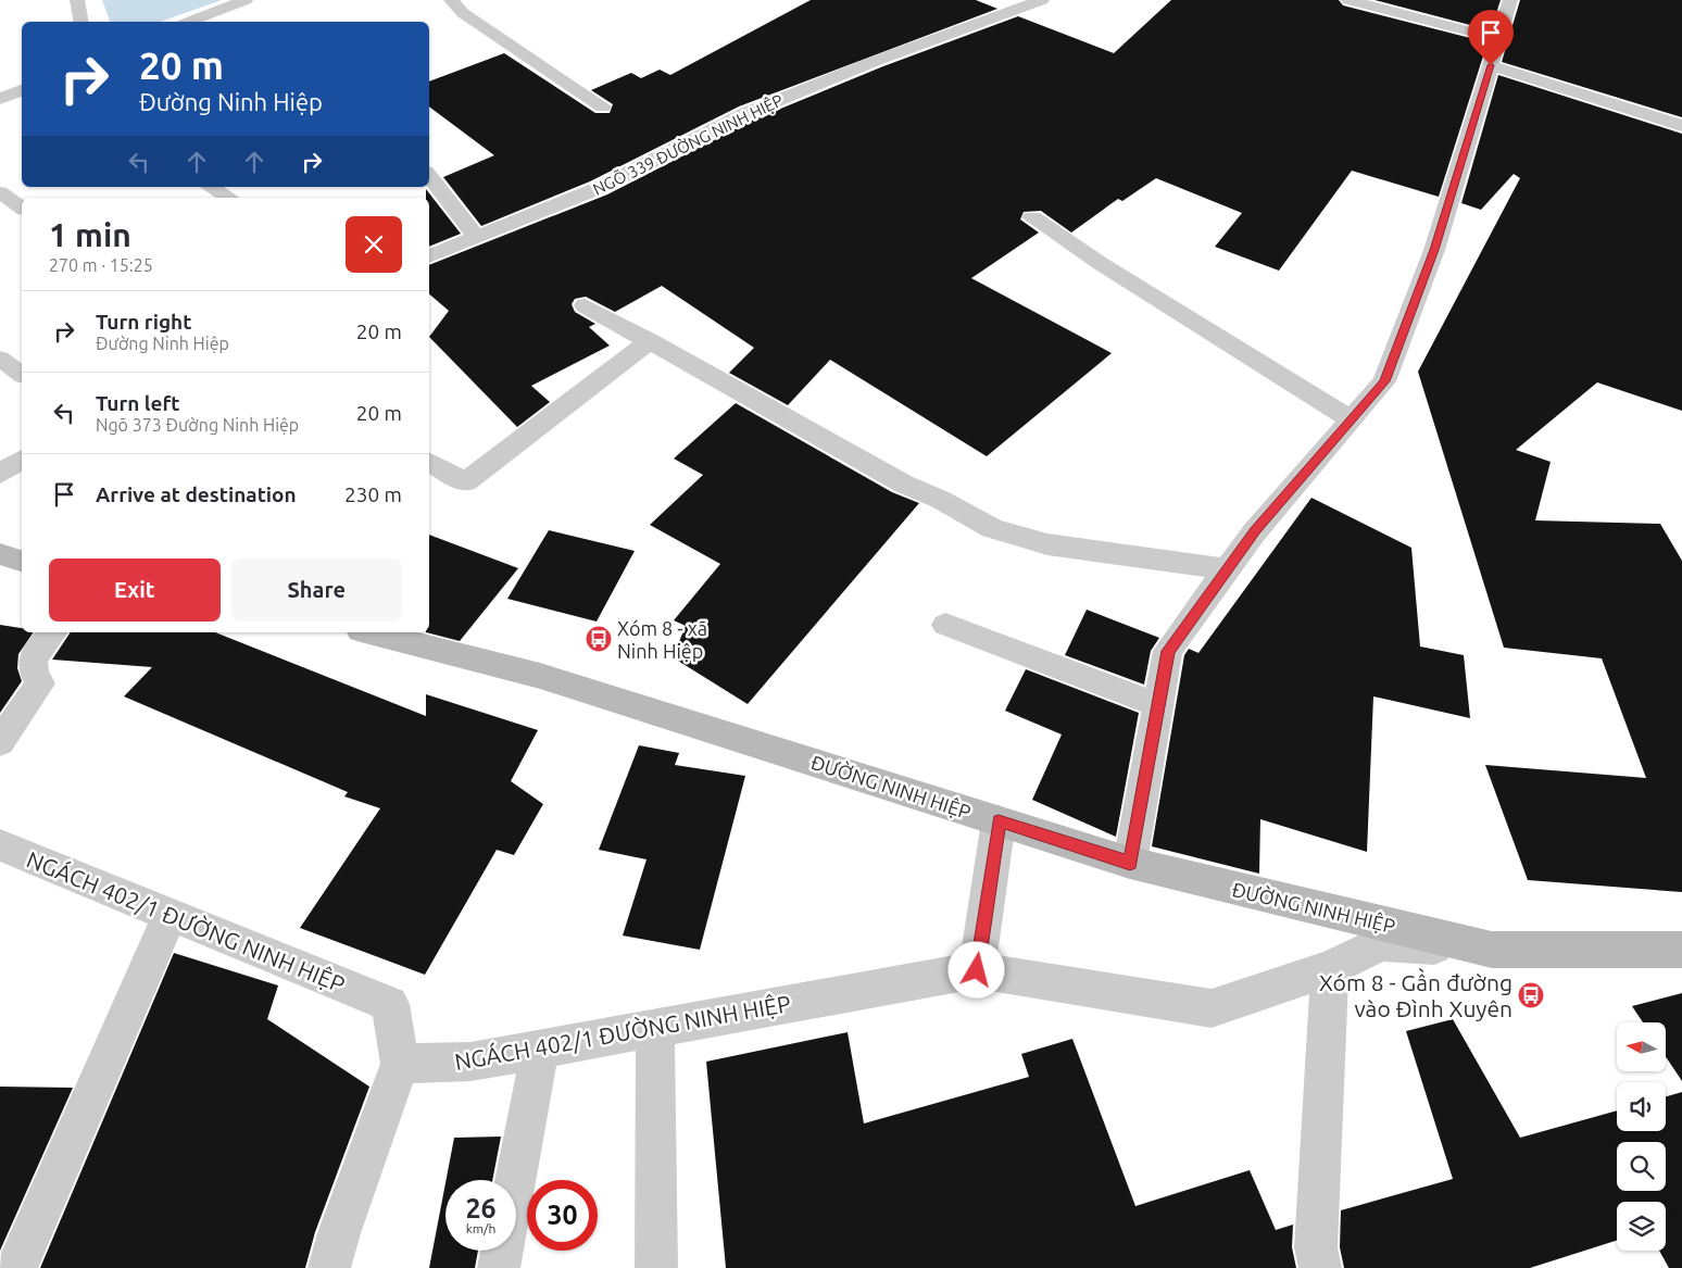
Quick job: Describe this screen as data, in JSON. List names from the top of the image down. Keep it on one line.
{"streets":{"main road":["ĐƯỜNG NINH HIỆP"],"street":["NGÕ 339 ĐƯỜNG NINH HIỆP","NGÁCH 402/1 ĐƯỜNG NINH HIỆP"]},"crossings":[["ĐƯỜNG NINH HIỆP","NGÁCH 402/1 ĐƯỜNG NINH HIỆP"]],"places":{"bus stop":["Xóm 8 - xã Ninh Hiệp","Xóm 8 - Gần đường vào Đình Xuyên"]},"north":"left","page":{"turn":["20 m","Đường Ninh Hiệp"],"heading":["1 min","270 m · 15:25"],"list":[{"name":"Turn right","note":"Đường Ninh Hiệp","value":"20 m"},{"name":"Turn left","note":"Ngõ 373 Đường Ninh Hiệp","value":"20 m"},{"name":"Arrive at destination","value":"230 m"}],"buttons":["Exit","Share"],"speed":"26 km/h","limit":"30"}}
